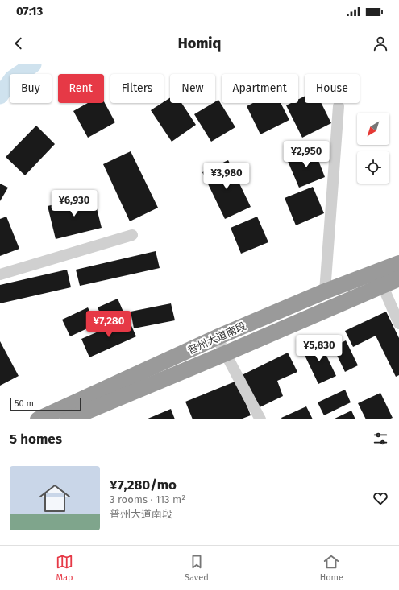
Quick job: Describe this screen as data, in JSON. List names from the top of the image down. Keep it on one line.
{"streets":{"highway":["普州大道南段"]},"scale_bar":"50 m","north":"bottom left","page":{"status":"07:13","header":"Homiq","chip":["Buy","Rent","Filters","New","Apartment","House"],"price":["¥2,950","¥3,980","¥6,930","¥7,280","¥5,830"],"scale":"50 m","heading":"5 homes","list":[{"name":"¥7,280/mo","note":"3 rooms · 113 m² · 普州大道南段"}],"tabs":["Map","Saved","Home"]}}
